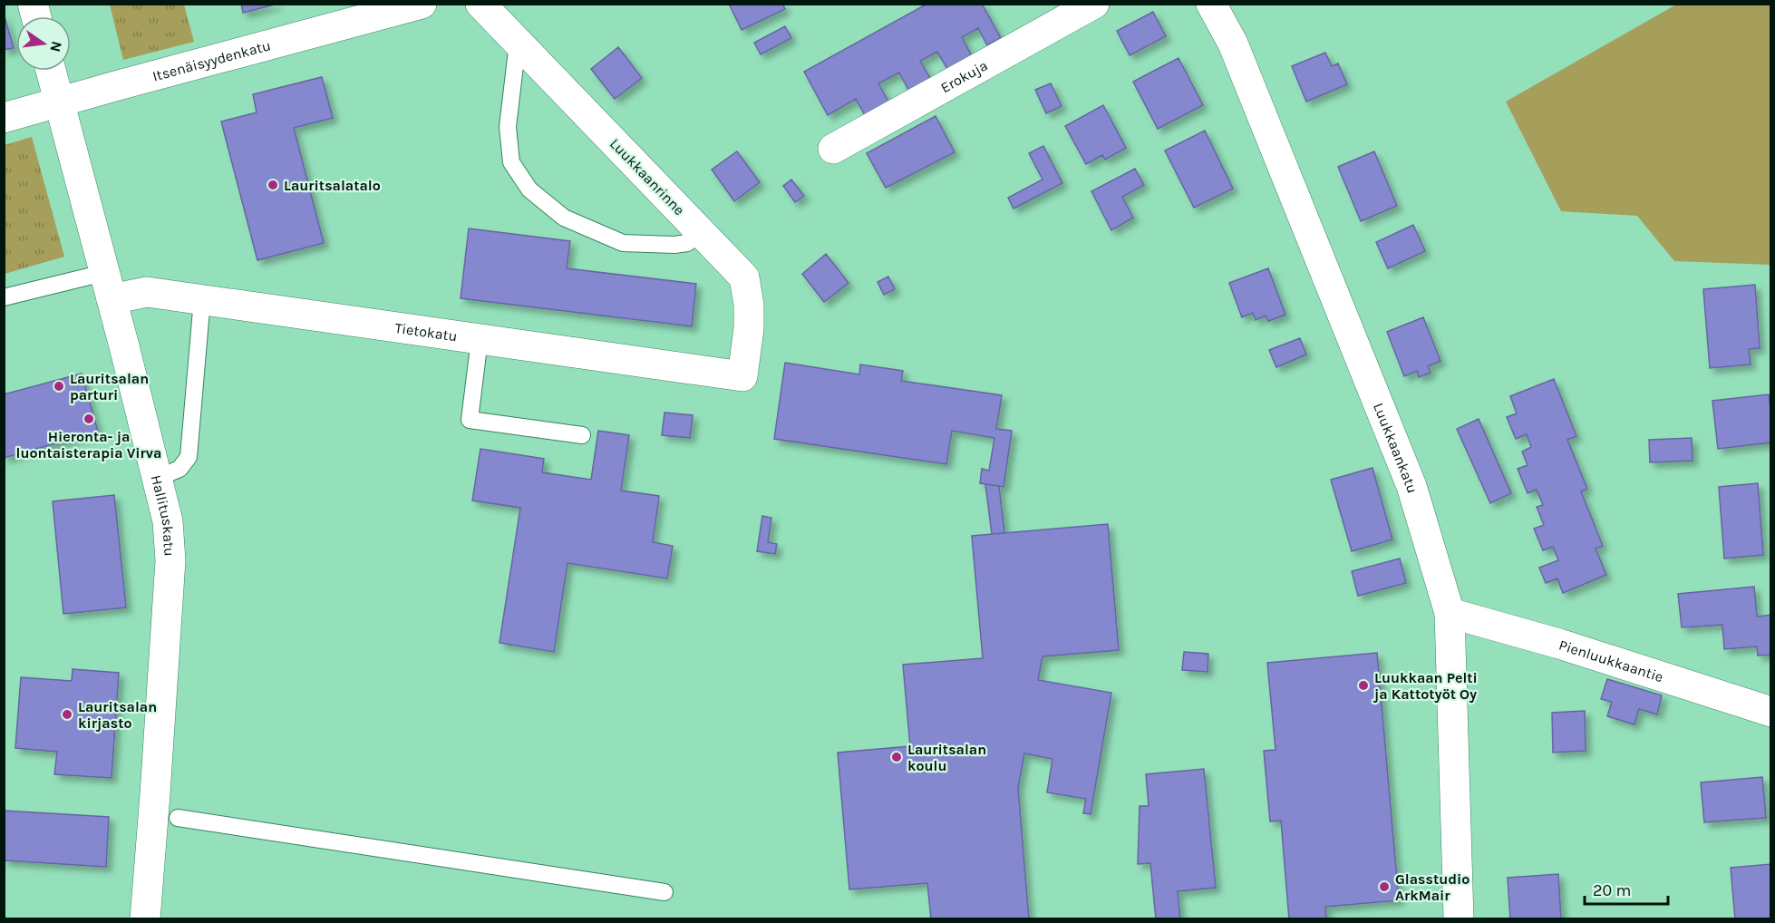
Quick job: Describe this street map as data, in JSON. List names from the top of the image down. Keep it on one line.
{"streets":{"street":["Itsenäisyydenkatu","Erokuja","Luukkaanrinne","Tietokatu","Luukkaankatu","Hallituskatu","Pienluukkaantie"]},"crossings":[["Itsenäisyydenkatu","Hallituskatu"],["Luukkaanrinne","Tietokatu"],["Tietokatu","Hallituskatu"],["Luukkaankatu","Pienluukkaantie"]],"places":["Lauritsalatalo","Lauritsalan parturi","Hieronta- ja luontaisterapia Virva","Luukkaan Pelti ja Kattotyöt Oy","Lauritsalan kirjasto","Lauritsalan koulu","Glasstudio ArkMair"],"scale_bar":"20 m","north":"right"}
